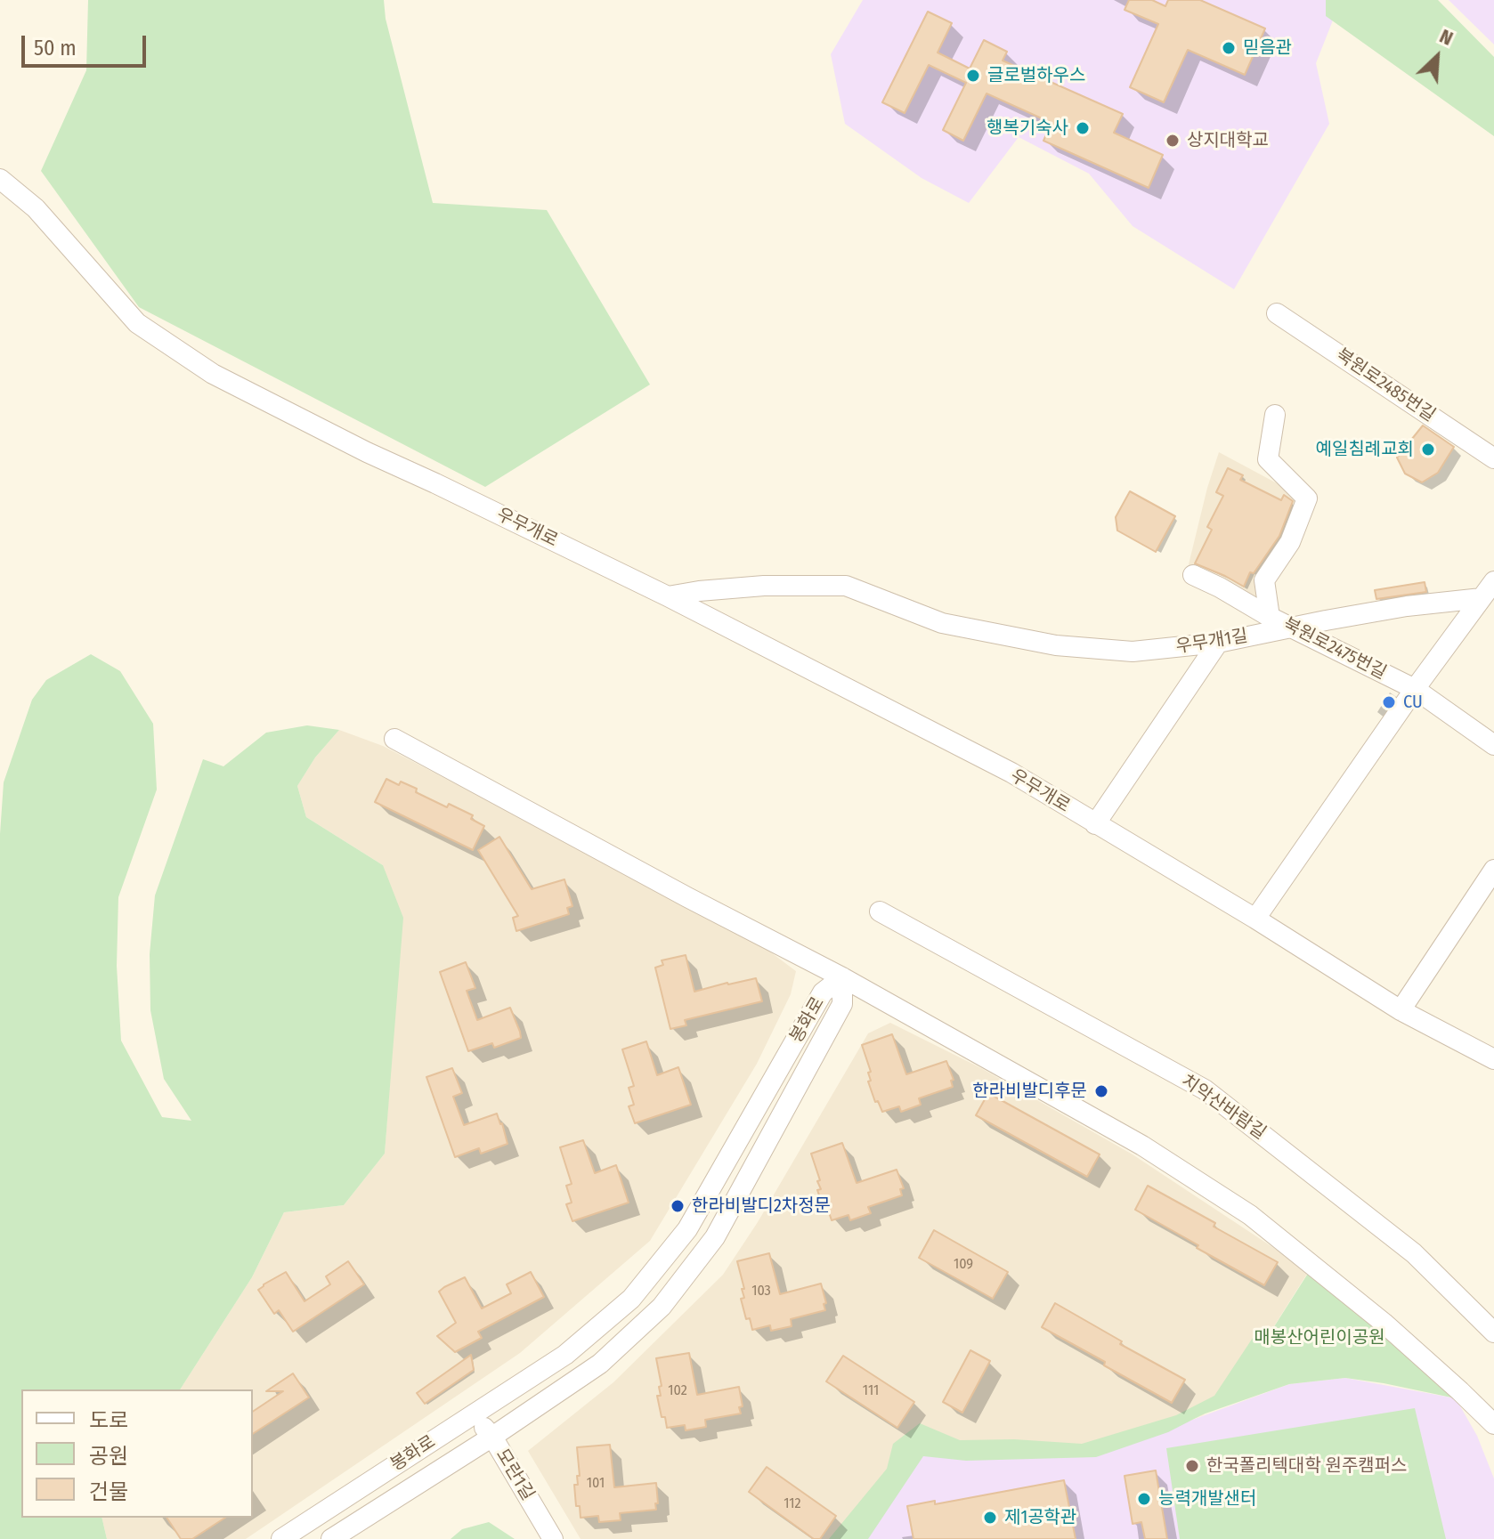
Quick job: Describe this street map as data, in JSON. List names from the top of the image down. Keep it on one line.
{"streets":{"street":["북원로2485번길","우무개로","우무개1길","북원로2475번길","봉화로","치악산바람길","모란1길"]},"crossings":[["우무개로","우무개1길"],["우무개1길","북원로2475번길"],["봉화로","모란1길"]],"parks":["매봉산어린이공원"],"places":["믿음관","글로벌하우스","행복기숙사","상지대학교","예일침례교회","CU","한라비발디후문","한라비발디2차정문","한국폴리텍대학 원주캠퍼스","능력개발샌터","제1공학관"],"house_numbers":["109","103","102","111","101","112"],"legend":["도로","공원","건물"],"scale_bar":"50 m","north":"top right"}
